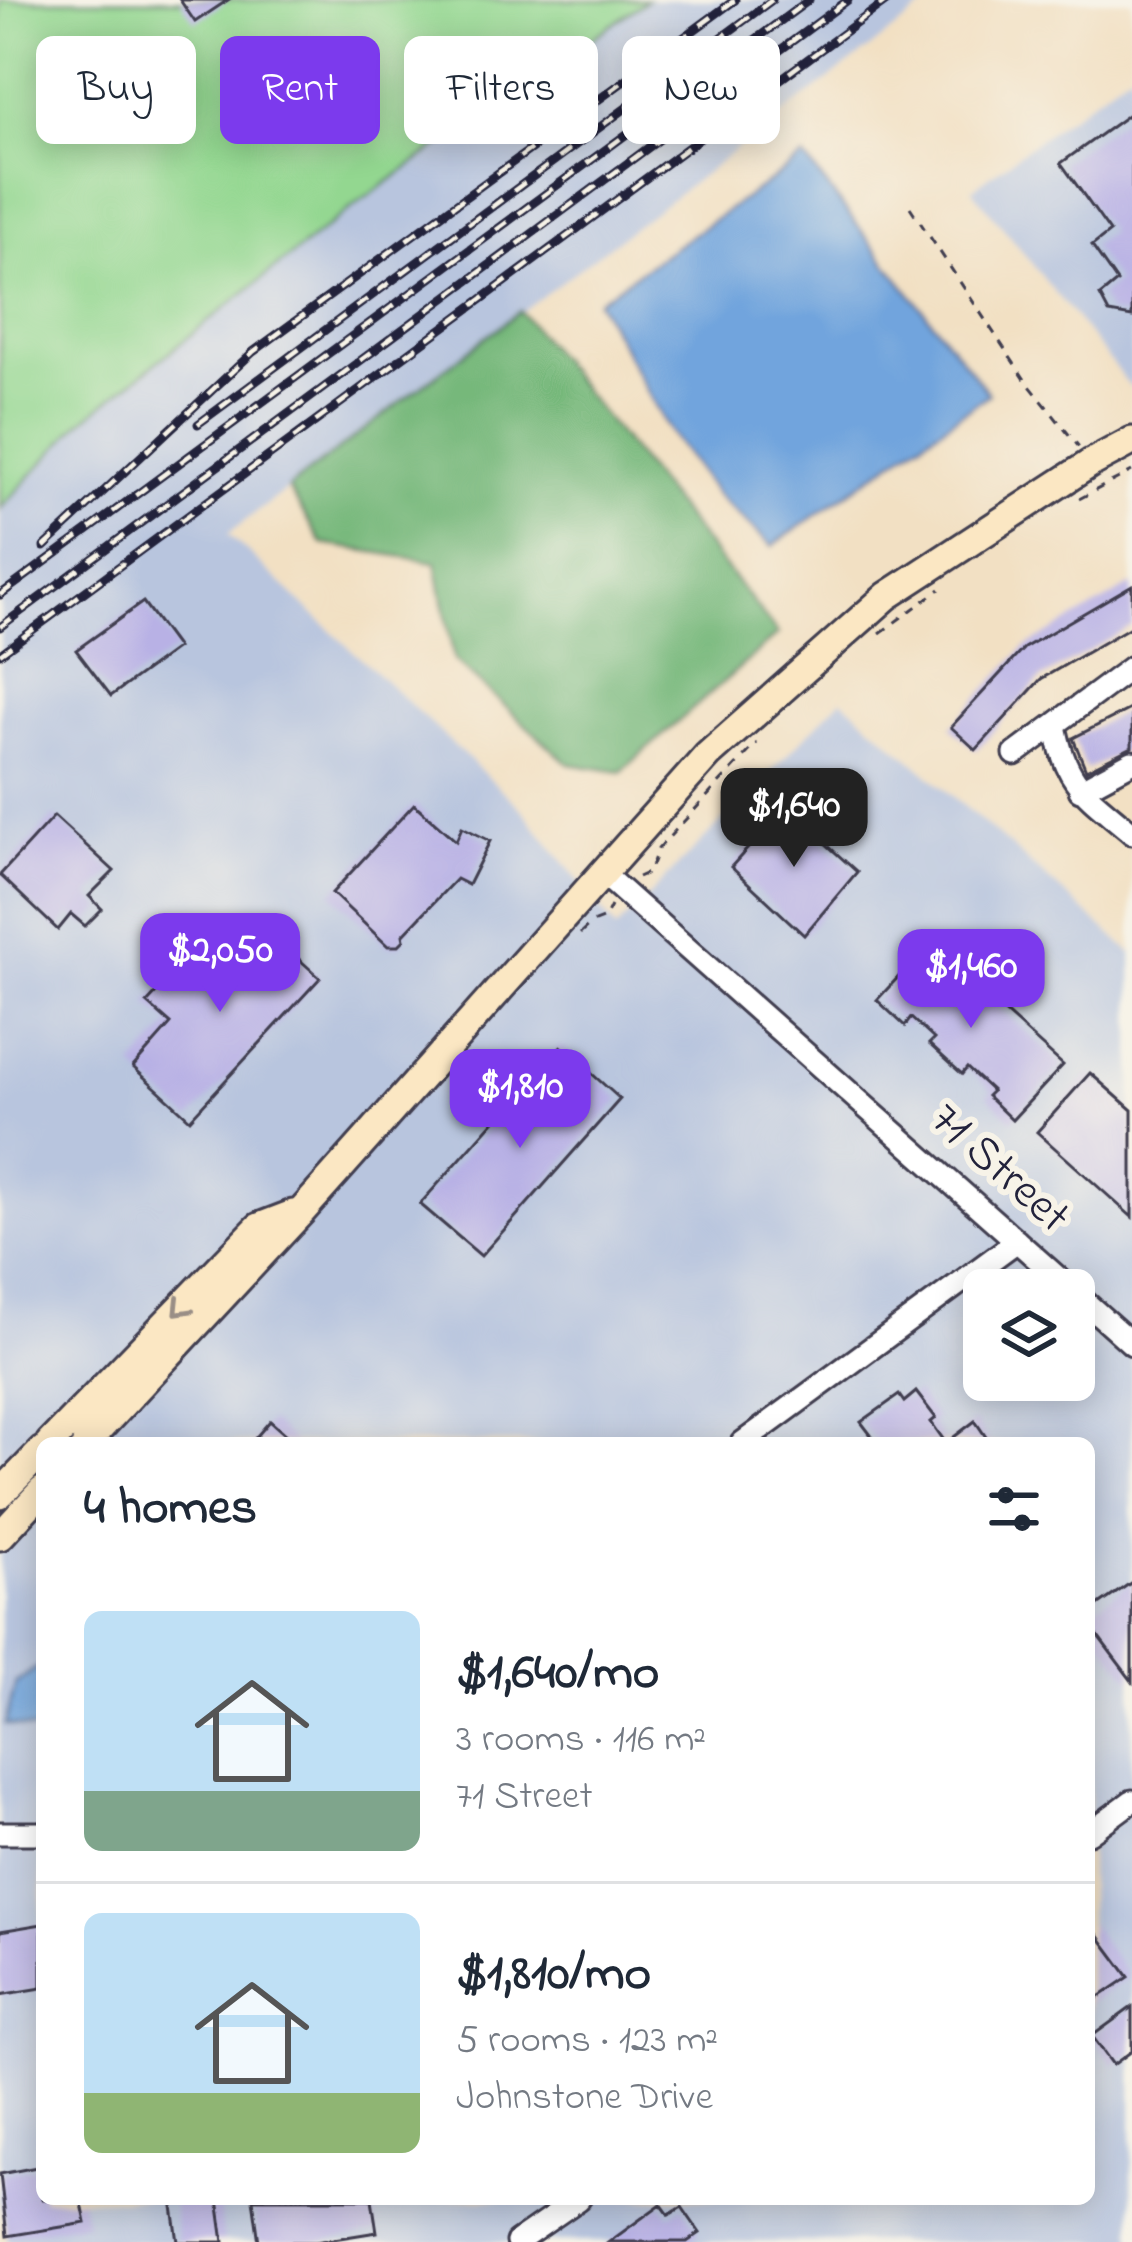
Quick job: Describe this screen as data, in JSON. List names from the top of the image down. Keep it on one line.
{"streets":{"street":["71 Street"]},"page":{"chip":["Buy","Rent","Filters","New"],"price":["$1,640","$2,050","$1,460","$1,810"],"heading":"4 homes","list":[{"name":"$1,640/mo","note":"3 rooms · 116 m² · 71 Street"},{"name":"$1,810/mo","note":"5 rooms · 123 m² · Johnstone Drive"}]}}
